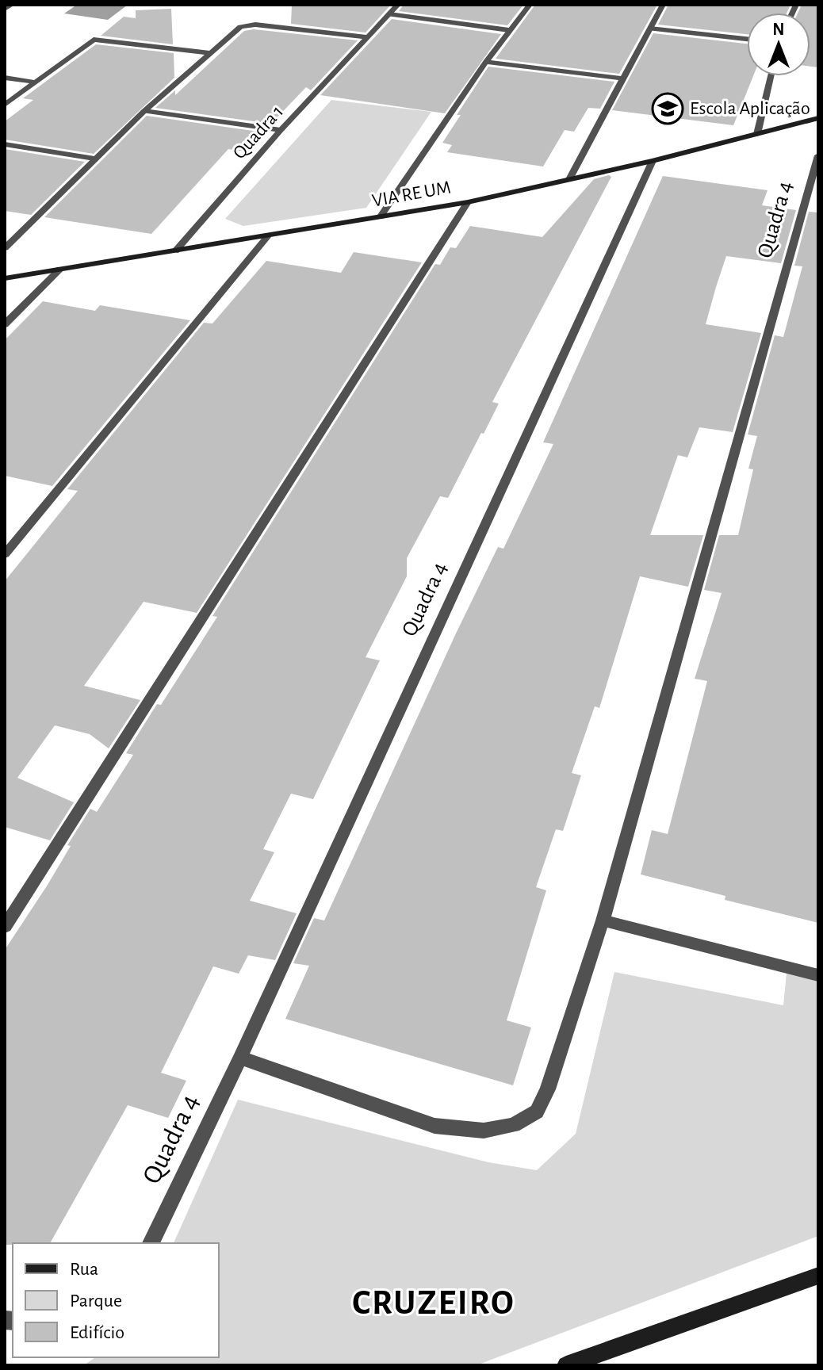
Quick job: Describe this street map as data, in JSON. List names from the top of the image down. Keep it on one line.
{"streets":{"street":["Quadra 1","VIA RE UM","Quadra 4"]},"crossings":[["Quadra 1","VIA RE UM"],["VIA RE UM","Quadra 4"]],"districts":["CRUZEIRO"],"places":{"school or university":["Escola Aplicação"]},"legend":["Rua","Parque","Edifício"],"north":"top"}
